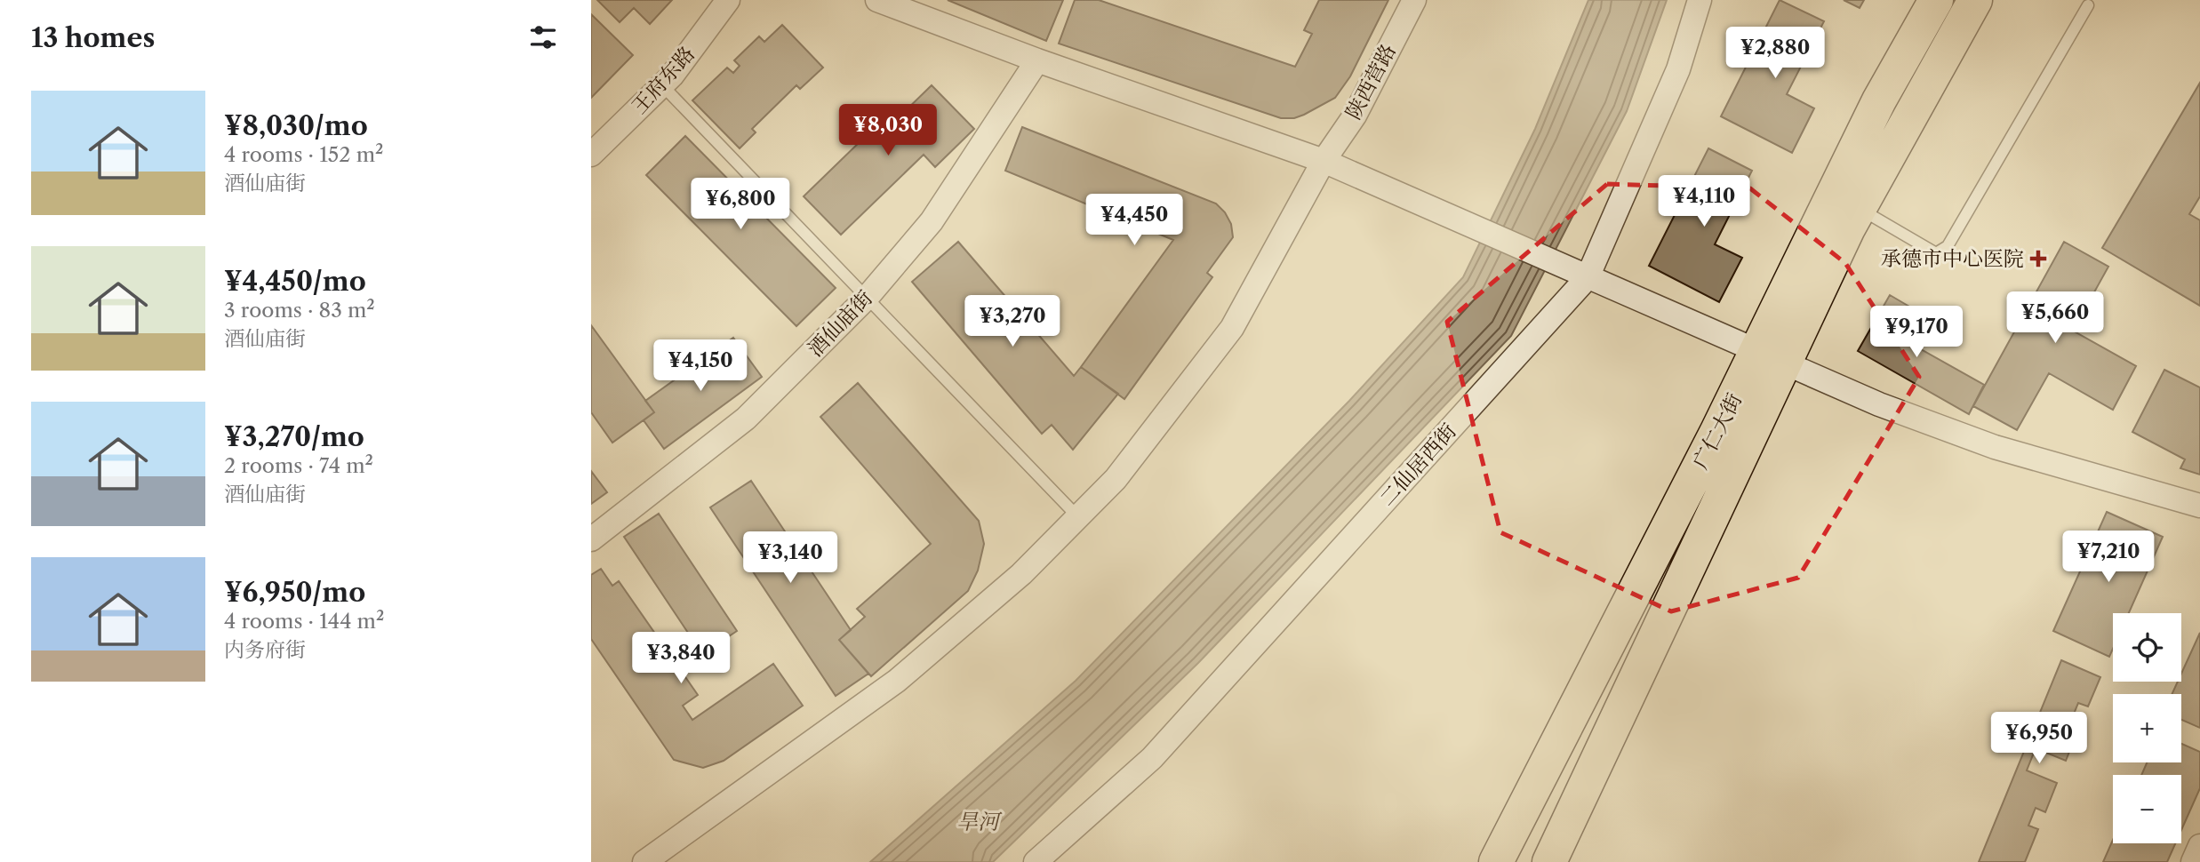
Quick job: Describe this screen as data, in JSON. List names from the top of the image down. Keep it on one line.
{"streets":{"main road":["广仁大街"],"street":["王府东路","陕西营路","酒仙庙街","二仙居西街"]},"water":["旱河"],"places":{"health":["承德市中心医院"]},"page":{"heading":"13 homes","price":["¥2,880","¥8,030","¥4,110","¥6,800","¥4,450","¥5,660","¥3,270","¥9,170","¥4,150","¥7,210","¥3,140","¥3,840","¥6,950"],"list":[{"name":"¥8,030/mo","note":"4 rooms · 152 m² · 酒仙庙街"},{"name":"¥4,450/mo","note":"3 rooms · 83 m² · 酒仙庙街"},{"name":"¥3,270/mo","note":"2 rooms · 74 m² · 酒仙庙街"},{"name":"¥6,950/mo","note":"4 rooms · 144 m² · 内务府街"}],"map_buttons":["+","−"]}}
